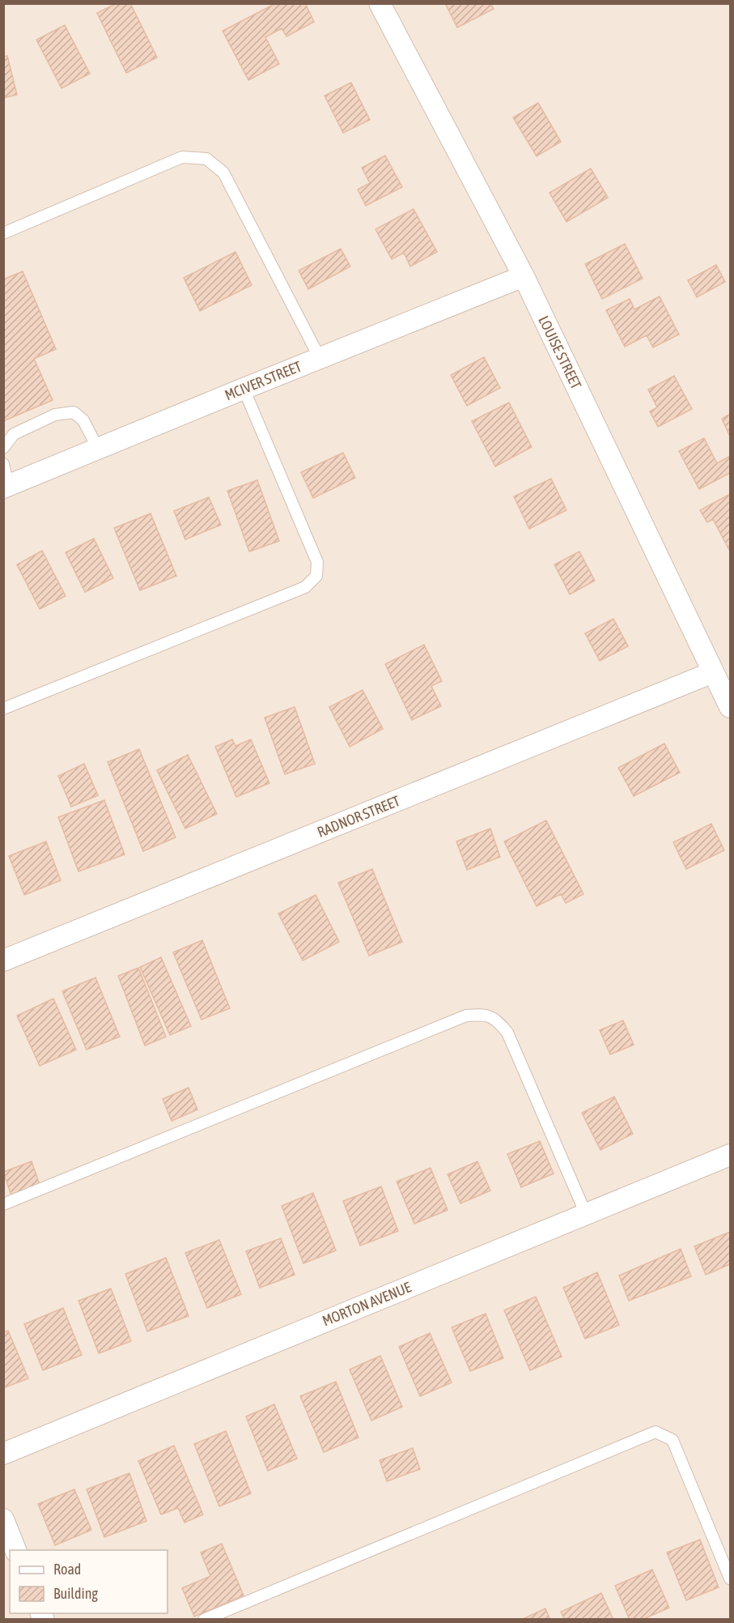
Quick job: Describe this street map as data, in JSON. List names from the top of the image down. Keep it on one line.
{"streets":{"street":["LOUISE STREET","MCIVER STREET","RADNOR STREET","MORTON AVENUE"]},"crossings":[["LOUISE STREET","MCIVER STREET"],["LOUISE STREET","RADNOR STREET"]],"legend":["Road","Building"]}
